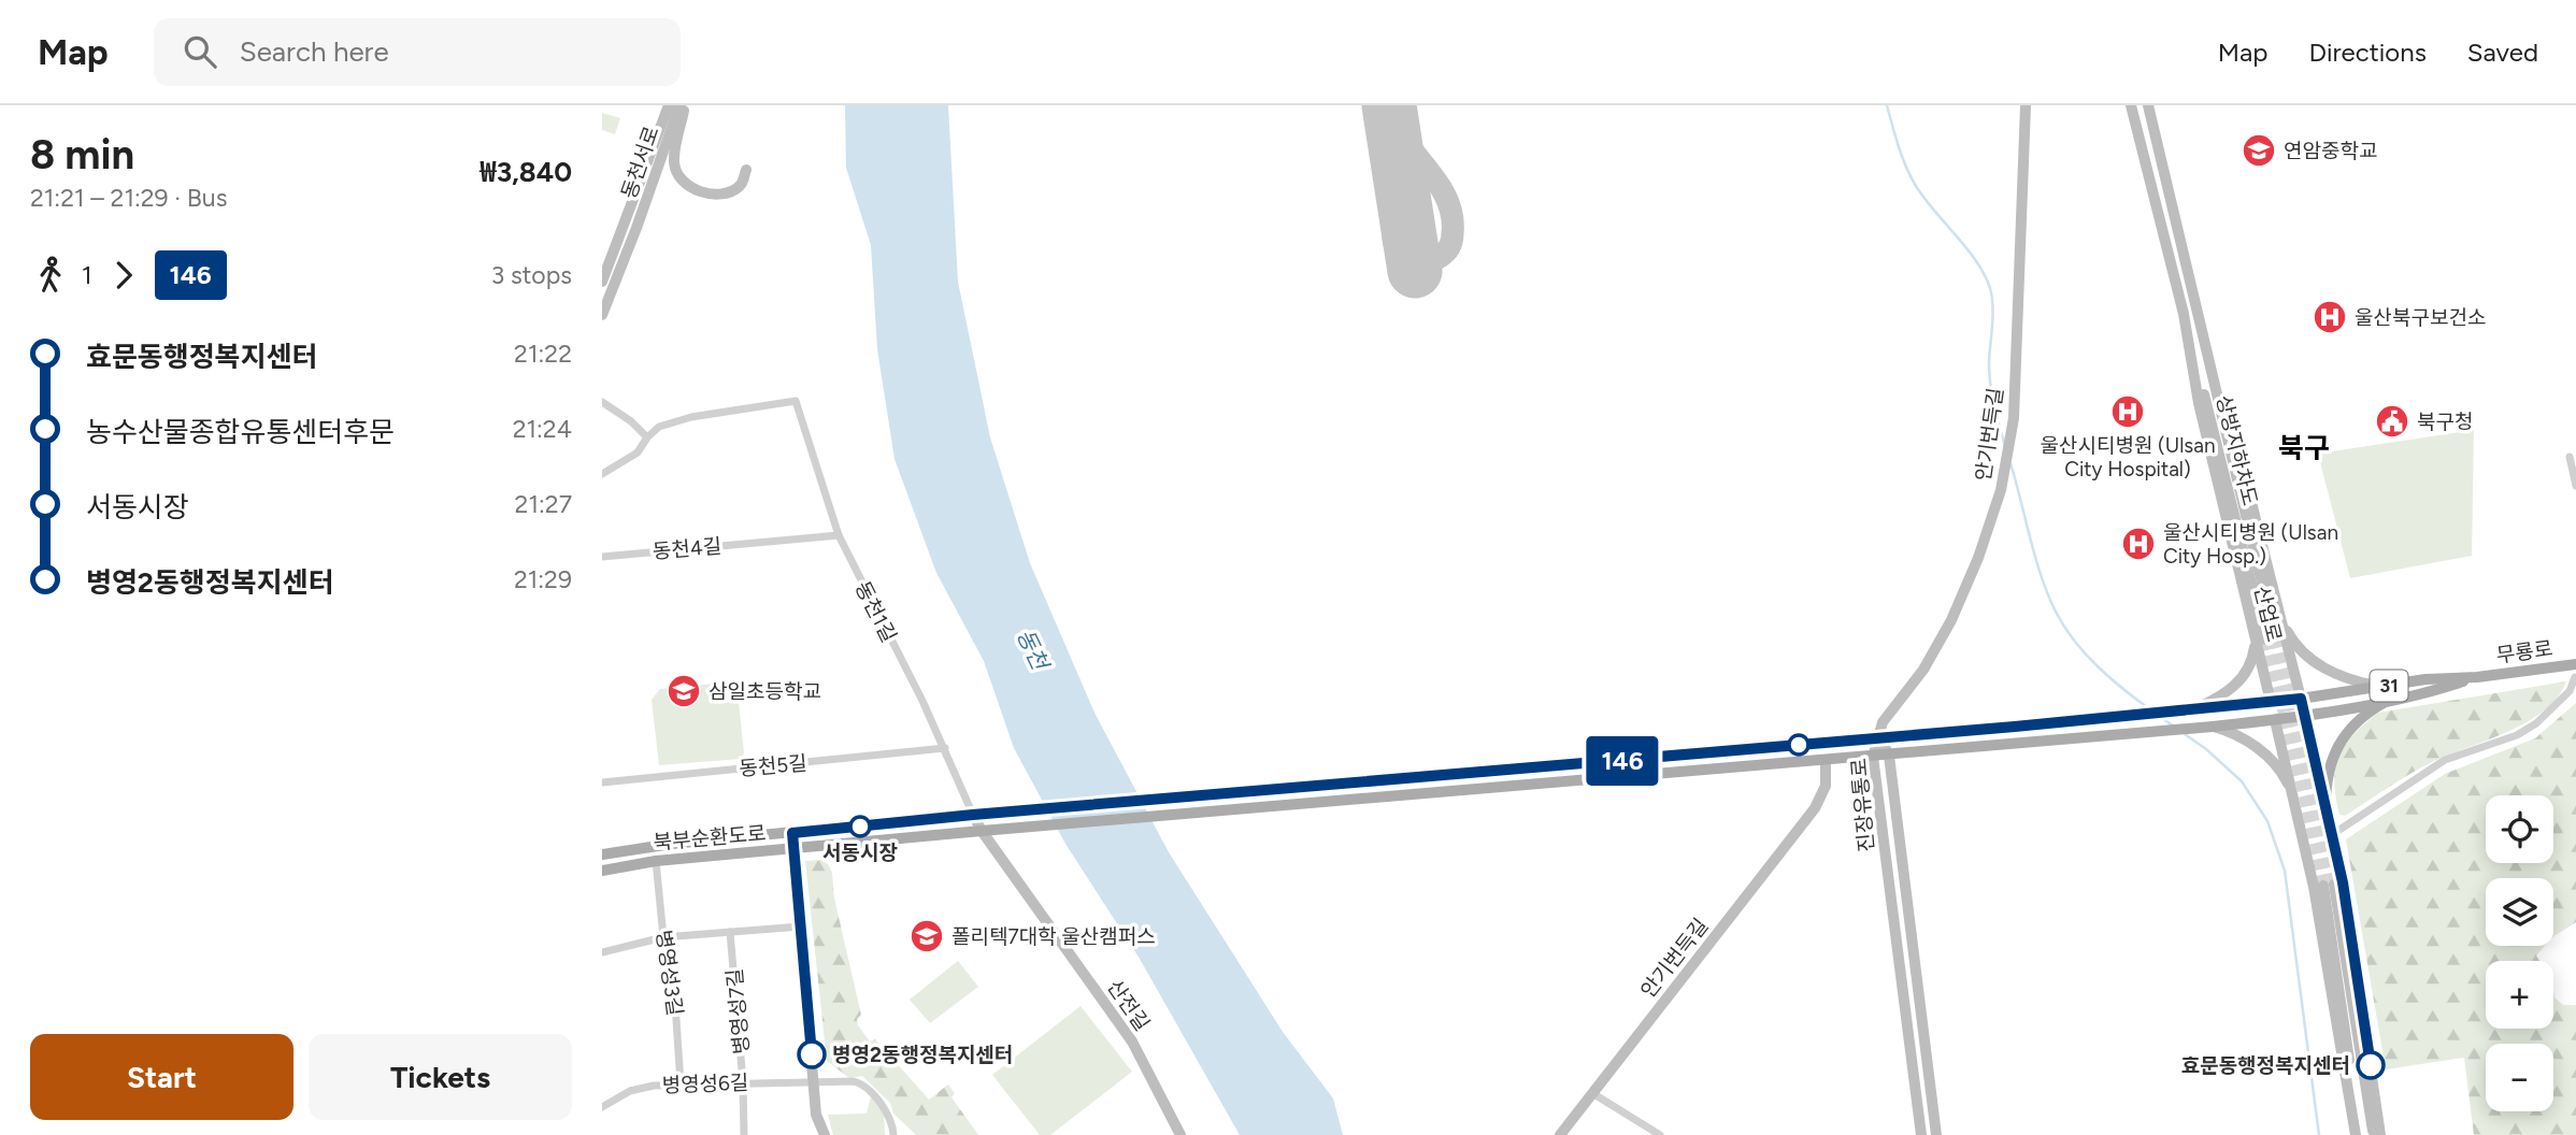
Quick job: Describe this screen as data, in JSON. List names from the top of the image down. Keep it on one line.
{"streets":{"main road":["동천서로","안기번득길","산업로","무룡로","31","진장유통로","북부순환도로","산전길"],"street":["동천4길","동천1길","동천5길","병영성3길","병영성7길","병영성6길"]},"crossings":[["안기번득길","진장유통로"],["안기번득길","북부순환도로"],["동천4길","동천1길"],["동천1길","동천5길"],["동천1길","북부순환도로"],["동천1길","산전길"],["산업로","무룡로"],["산업로","북부순환도로"],["무룡로","북부순환도로"],["진장유통로","북부순환도로"],["북부순환도로","병영성3길"],["북부순환도로","산전길"],["병영성3길","병영성6길"],["병영성7길","병영성6길"]],"districts":["북구"],"water":["동천"],"places":{"school or university":["연암중학교","삼일초등학교","폴리텍7대학 울산캠퍼스"],"hospital":["울산북구보건소","울산시티병원 (Ulsan City Hospital)","울산시티병원 (Ulsan City Hosp.)"],"public building":["북구청"],"other":["서동시장","병영2동행정복지센터","효문동행정복지센터"]},"lines":["bus line 146"],"page":{"header":"Map","search":"Search here","nav":["Map","Directions","Saved"],"heading":["8 min","21:21 – 21:29 · Bus","₩3,840"],"on_map":"146","legs":["1","146","3 stops"],"list":[{"name":"효문동행정복지센터","value":"21:22"},{"name":"농수산물종합유통센터후문","value":"21:24"},{"name":"서동시장","value":"21:27"},{"name":"병영2동행정복지센터","value":"21:29"}],"map_buttons":["+","−"],"buttons":["Start","Tickets"]}}
